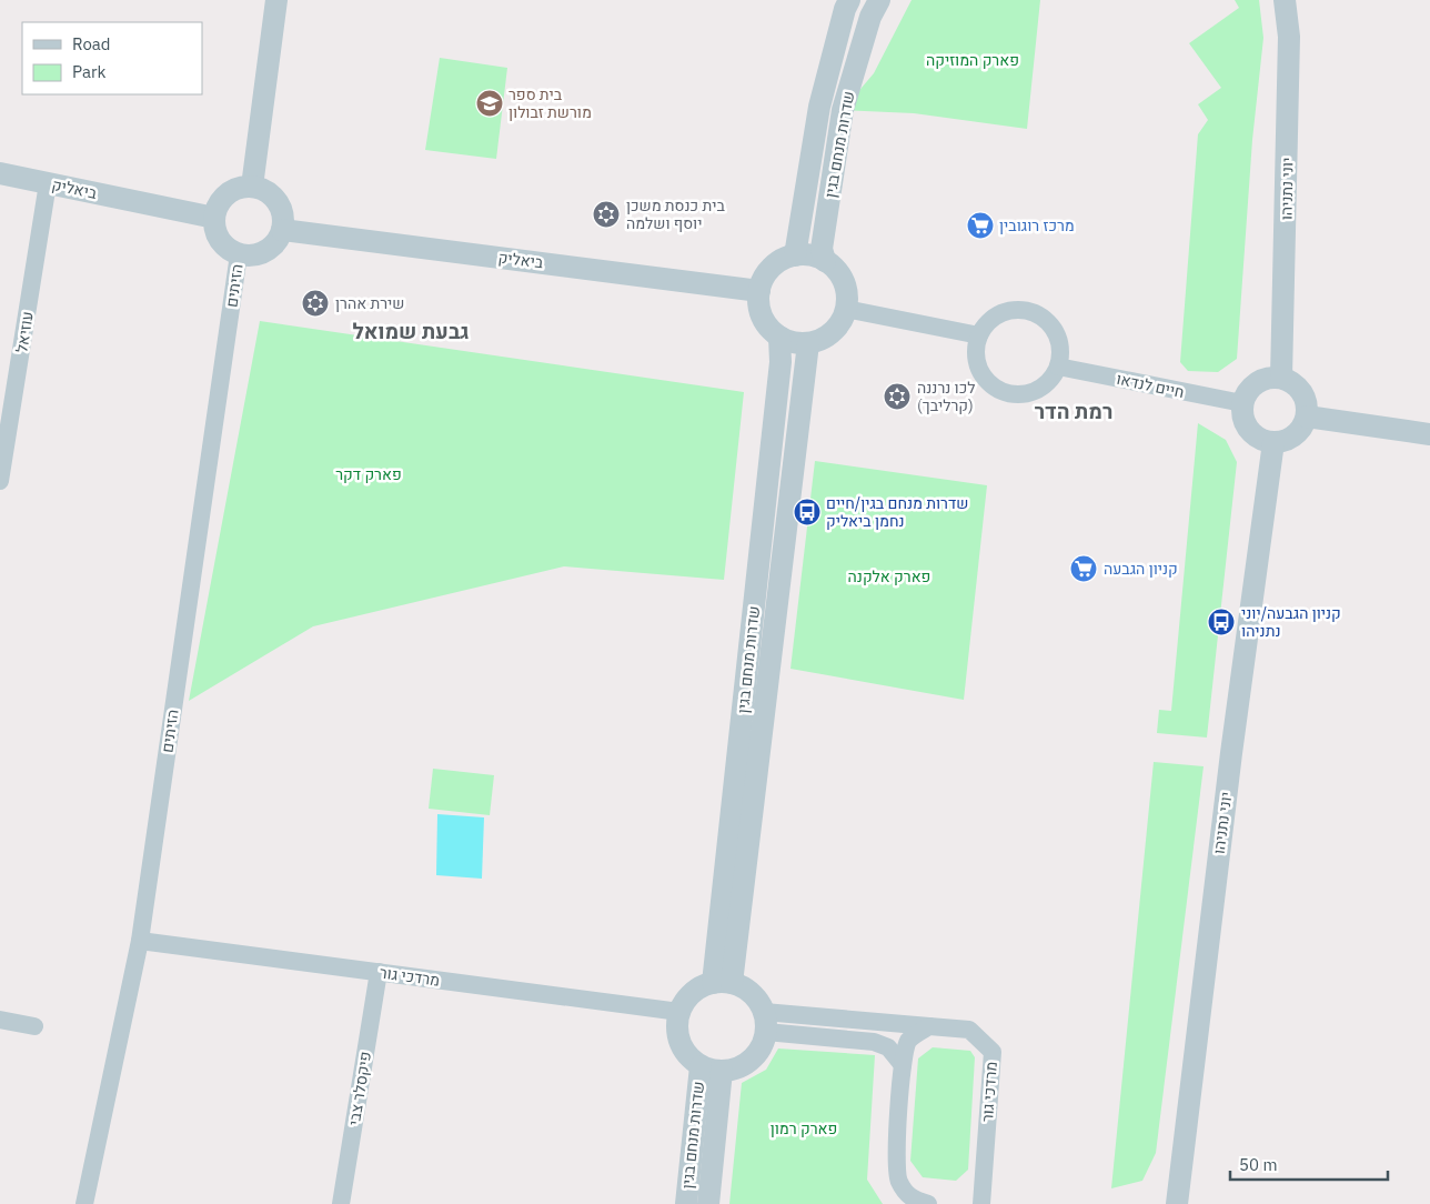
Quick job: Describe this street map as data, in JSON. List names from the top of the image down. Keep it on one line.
{"streets":{"street":["שדרות מנחם בגין","ביאליק","יוני נתניהו","הזיתים","עוזיאל","חיים לנדאו","מרדכי גור","פיקסלר צבי"]},"crossings":[["שדרות מנחם בגין","ביאליק"],["שדרות מנחם בגין","מרדכי גור"],["ביאליק","הזיתים"],["ביאליק","עוזיאל"],["יוני נתניהו","חיים לנדאו"],["הזיתים","מרדכי גור"],["מרדכי גור","פיקסלר צבי"]],"districts":["גבעת שמואל","רמת הדר"],"parks":["פארק המוזיקה","פארק דקר","פארק אלקנה","פארק רמון"],"places":{"school or university":["בית ספר מורשת זבולון"],"synagogue":["בית כנסת משכן יוסף ושלמה","שירת אהרן","לכו נרננה (קרליבך)"],"supermarket":["מרכז רוגובין","קניון הגבעה"],"bus stop":["שדרות מנחם בגין/חיים נחמן ביאליק","קניון הגבעה/יוני נתניהו"]},"legend":["Road","Park"],"scale_bar":"50 m"}
